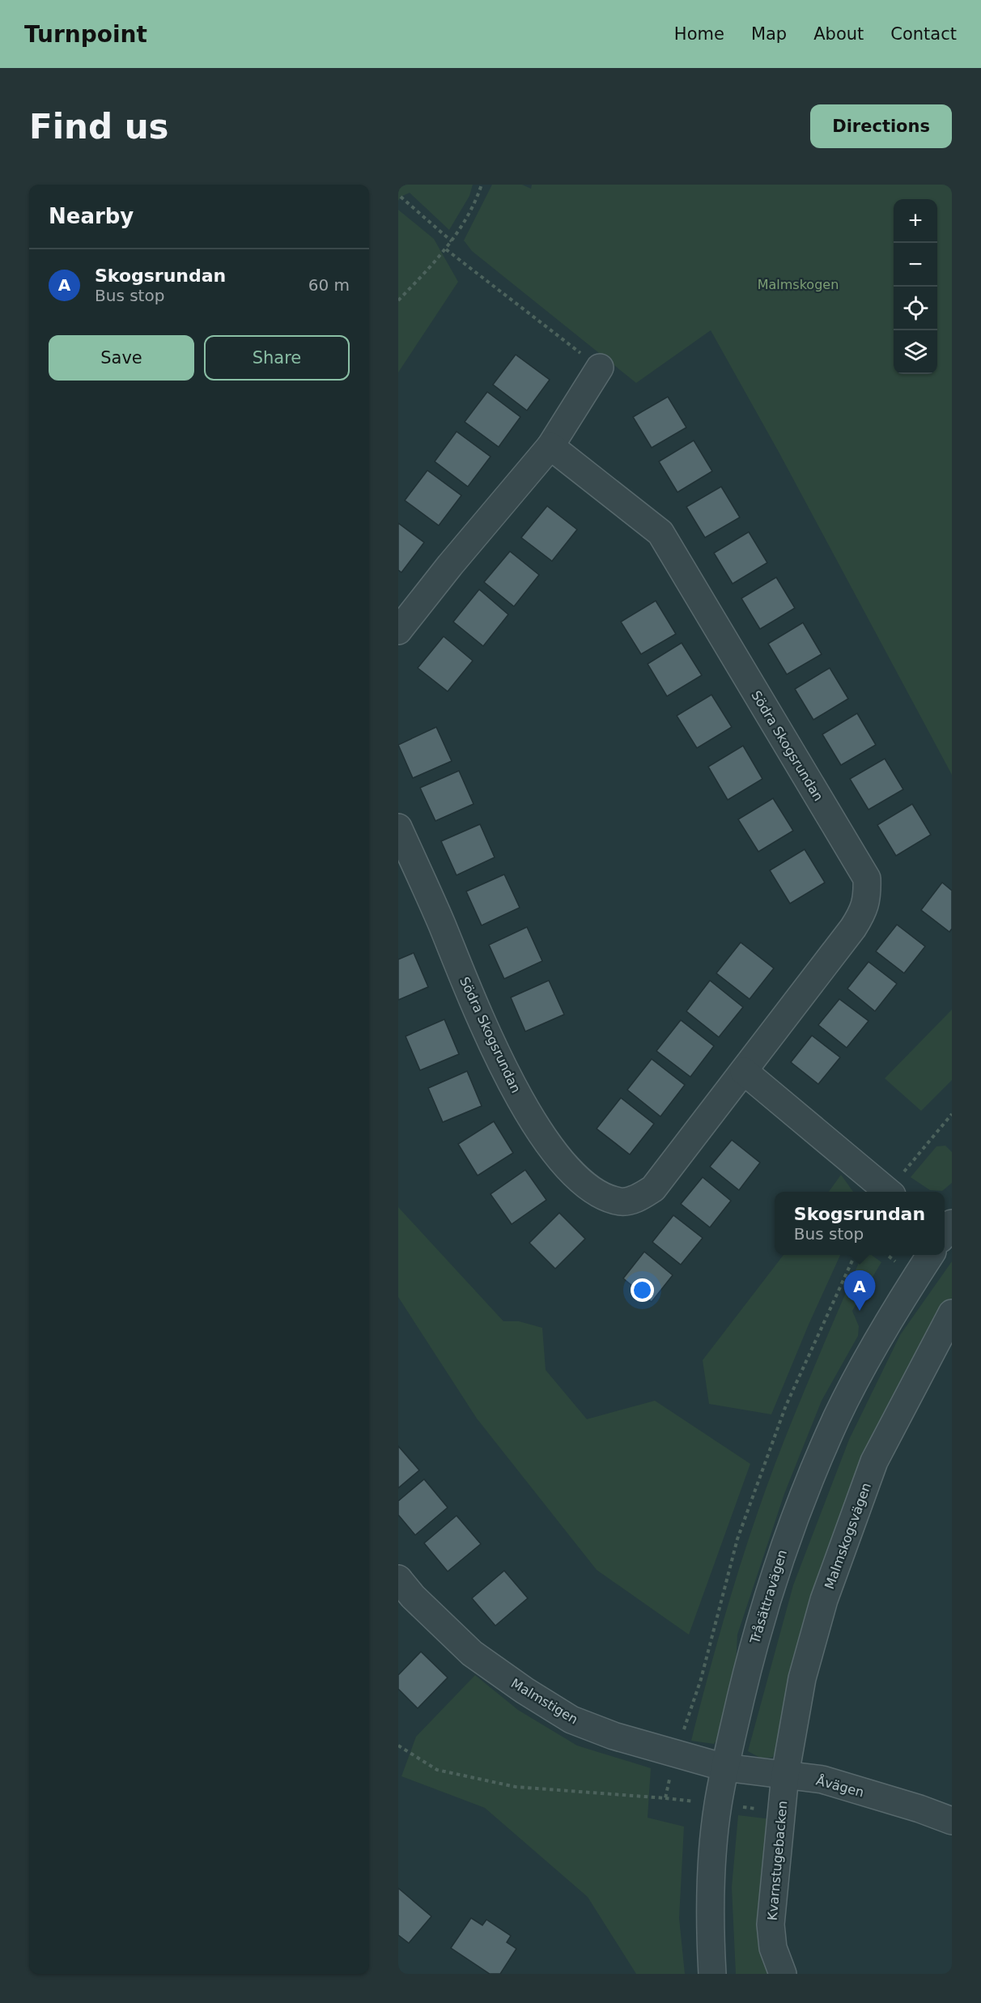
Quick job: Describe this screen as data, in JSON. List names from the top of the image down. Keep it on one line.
{"streets":{"street":["Södra Skogsrundan","Malmskogsvägen","Tråsättravägen","Malmstigen","Åvägen","Kvarnstugebacken"]},"crossings":[["Malmskogsvägen","Åvägen"],["Malmskogsvägen","Kvarnstugebacken"],["Tråsättravägen","Malmstigen"],["Tråsättravägen","Åvägen"],["Malmstigen","Åvägen"],["Åvägen","Kvarnstugebacken"]],"parks":["Malmskogen"],"page":{"header":"Turnpoint","nav":["Home","Map","About","Contact"],"buttons":["Directions",["Save","Share"]],"title":"Find us","heading":"Nearby","map_buttons":["+","−"],"list":[{"mark":"A","name":"Skogsrundan","note":"Bus stop","value":"60 m"}],"popup":["Skogsrundan","Bus stop"],"pins":"A"}}
